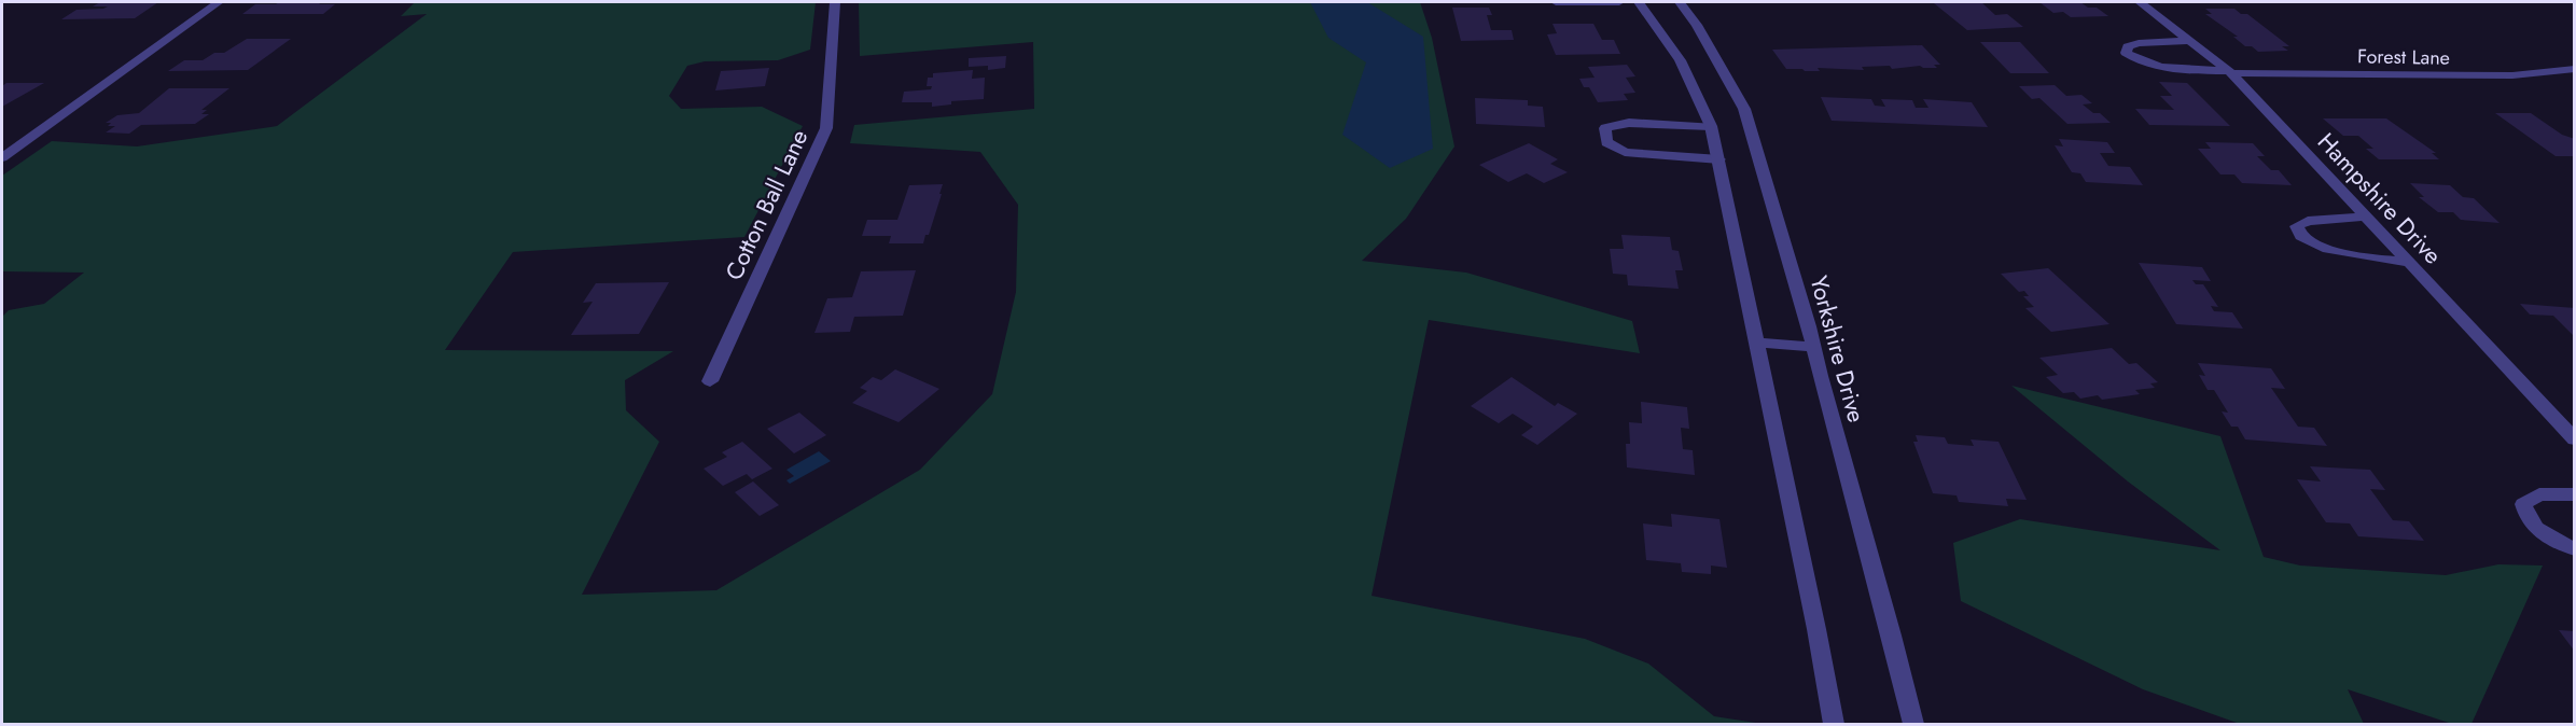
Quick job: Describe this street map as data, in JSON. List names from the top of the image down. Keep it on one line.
{"streets":{"street":["Forest Lane","Hampshire Drive","Cotton Ball Lane","Yorkshire Drive"]},"crossings":[["Forest Lane","Hampshire Drive"]]}
